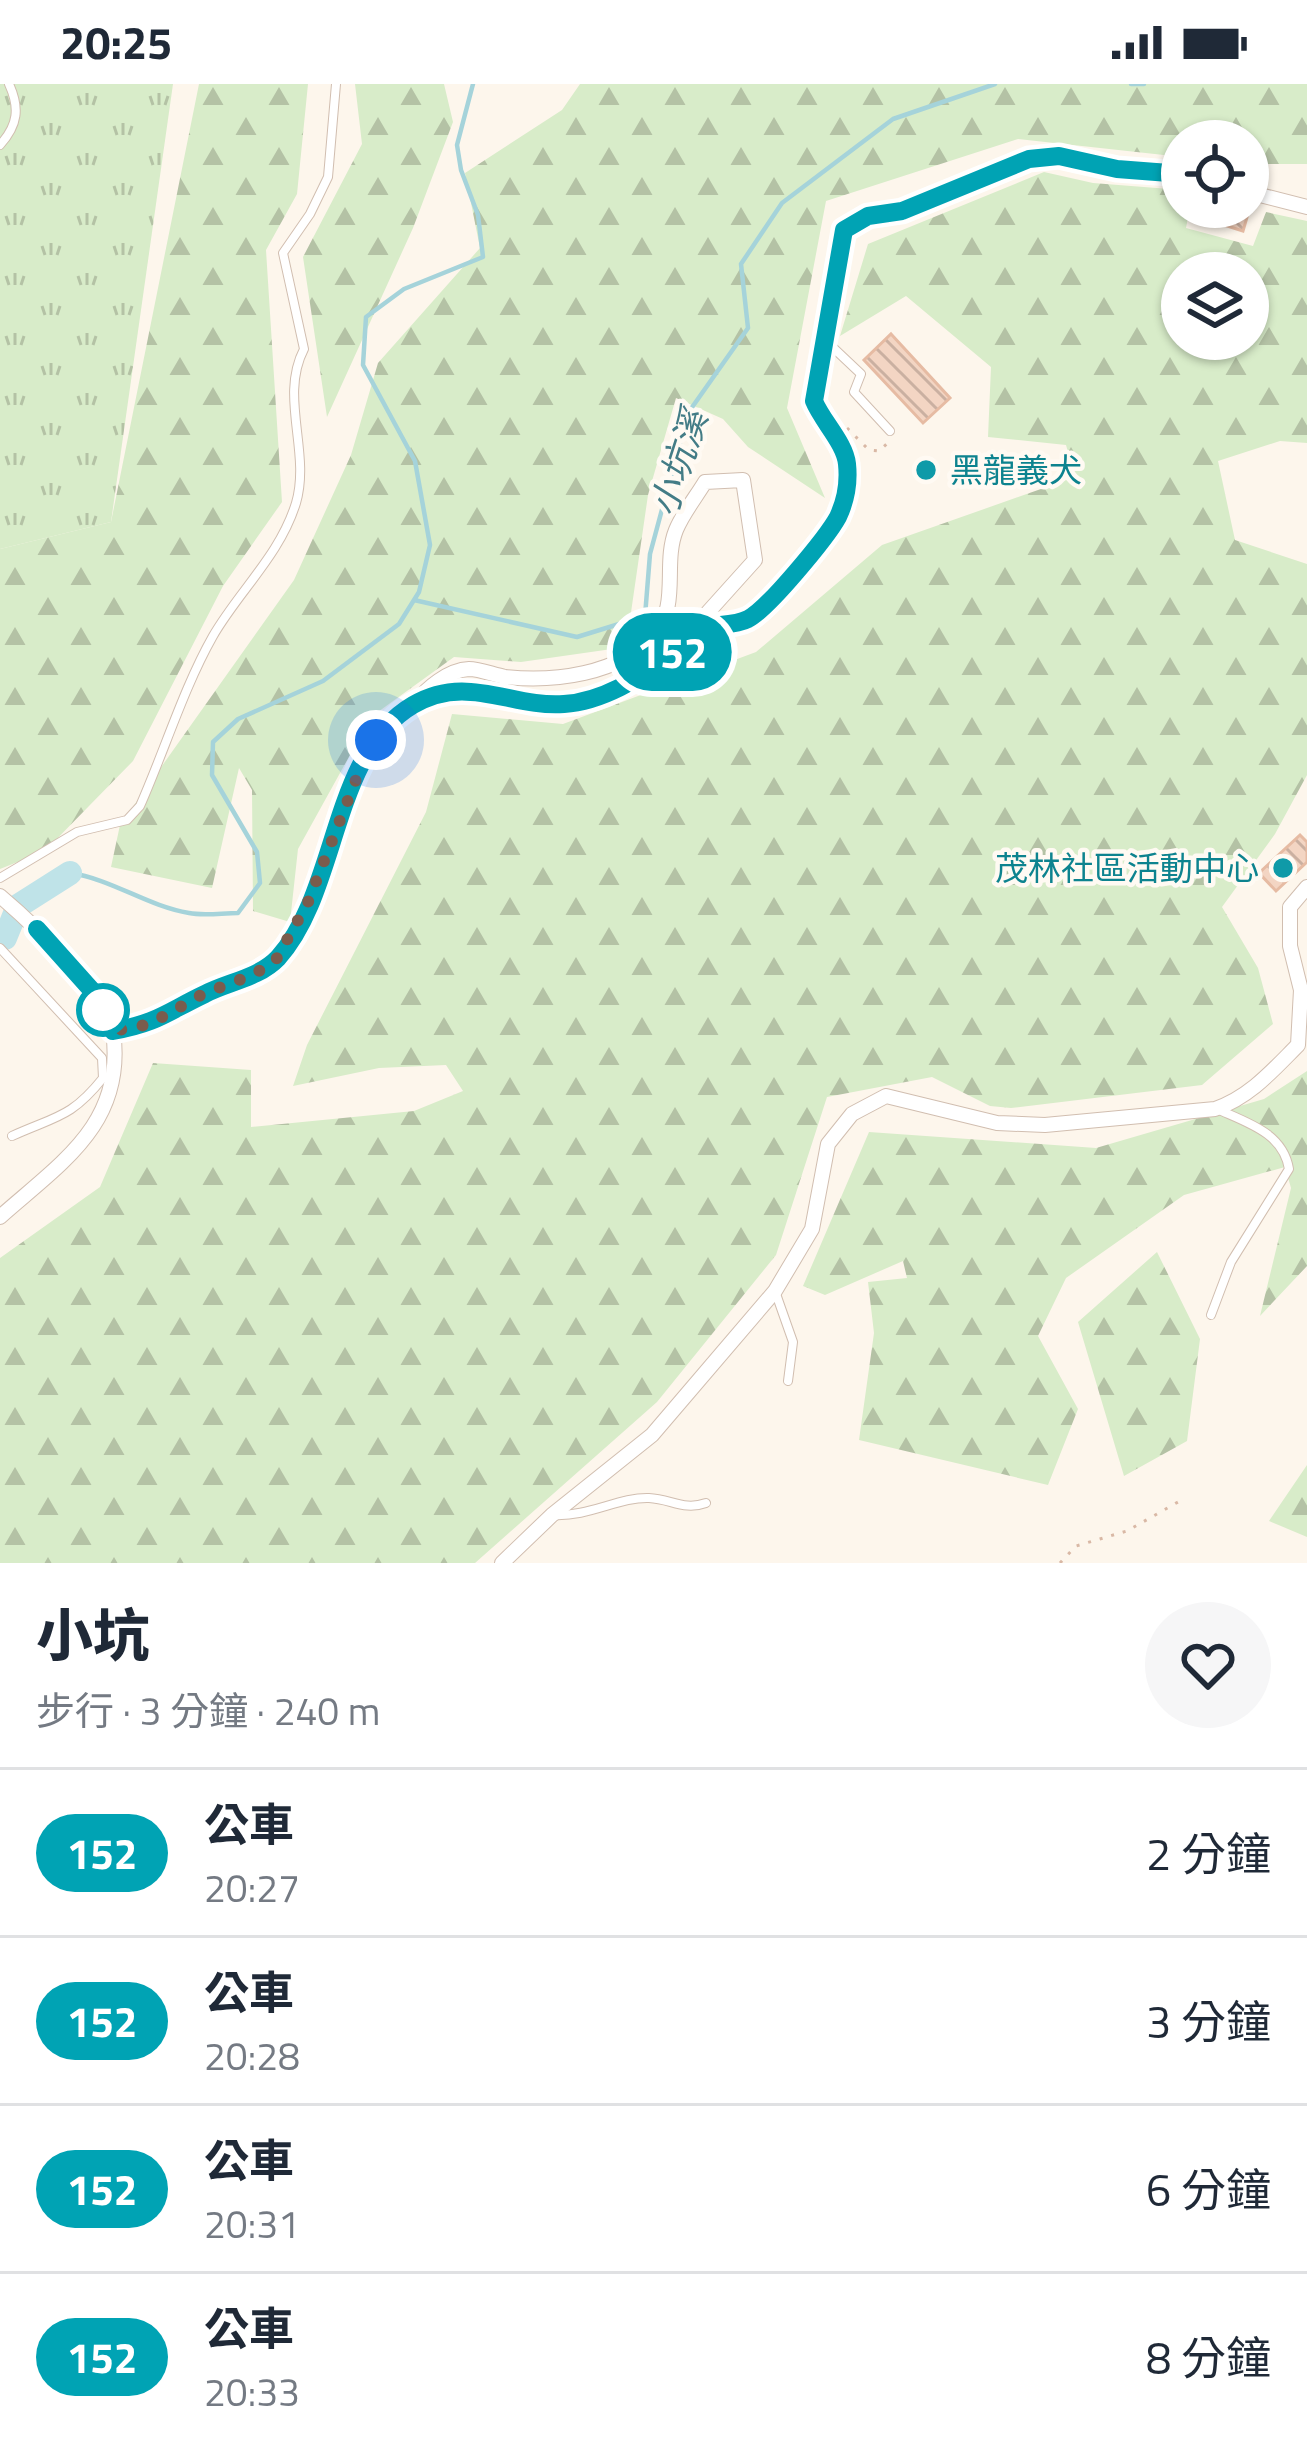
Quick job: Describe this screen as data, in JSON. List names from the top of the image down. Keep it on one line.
{"water":["小坑溪"],"places":["黑龍義犬","茂林社區活動中心"],"lines":["bus line 152"],"page":{"status":"20:25","on_map":"152","heading":["小坑","步行 · 3 分鐘 · 240 m"],"list":[{"mark":"152","name":"公車","note":"20:27","value":"2 分鐘"},{"mark":"152","name":"公車","note":"20:28","value":"3 分鐘"},{"mark":"152","name":"公車","note":"20:31","value":"6 分鐘"},{"mark":"152","name":"公車","note":"20:33","value":"8 分鐘"}]}}
